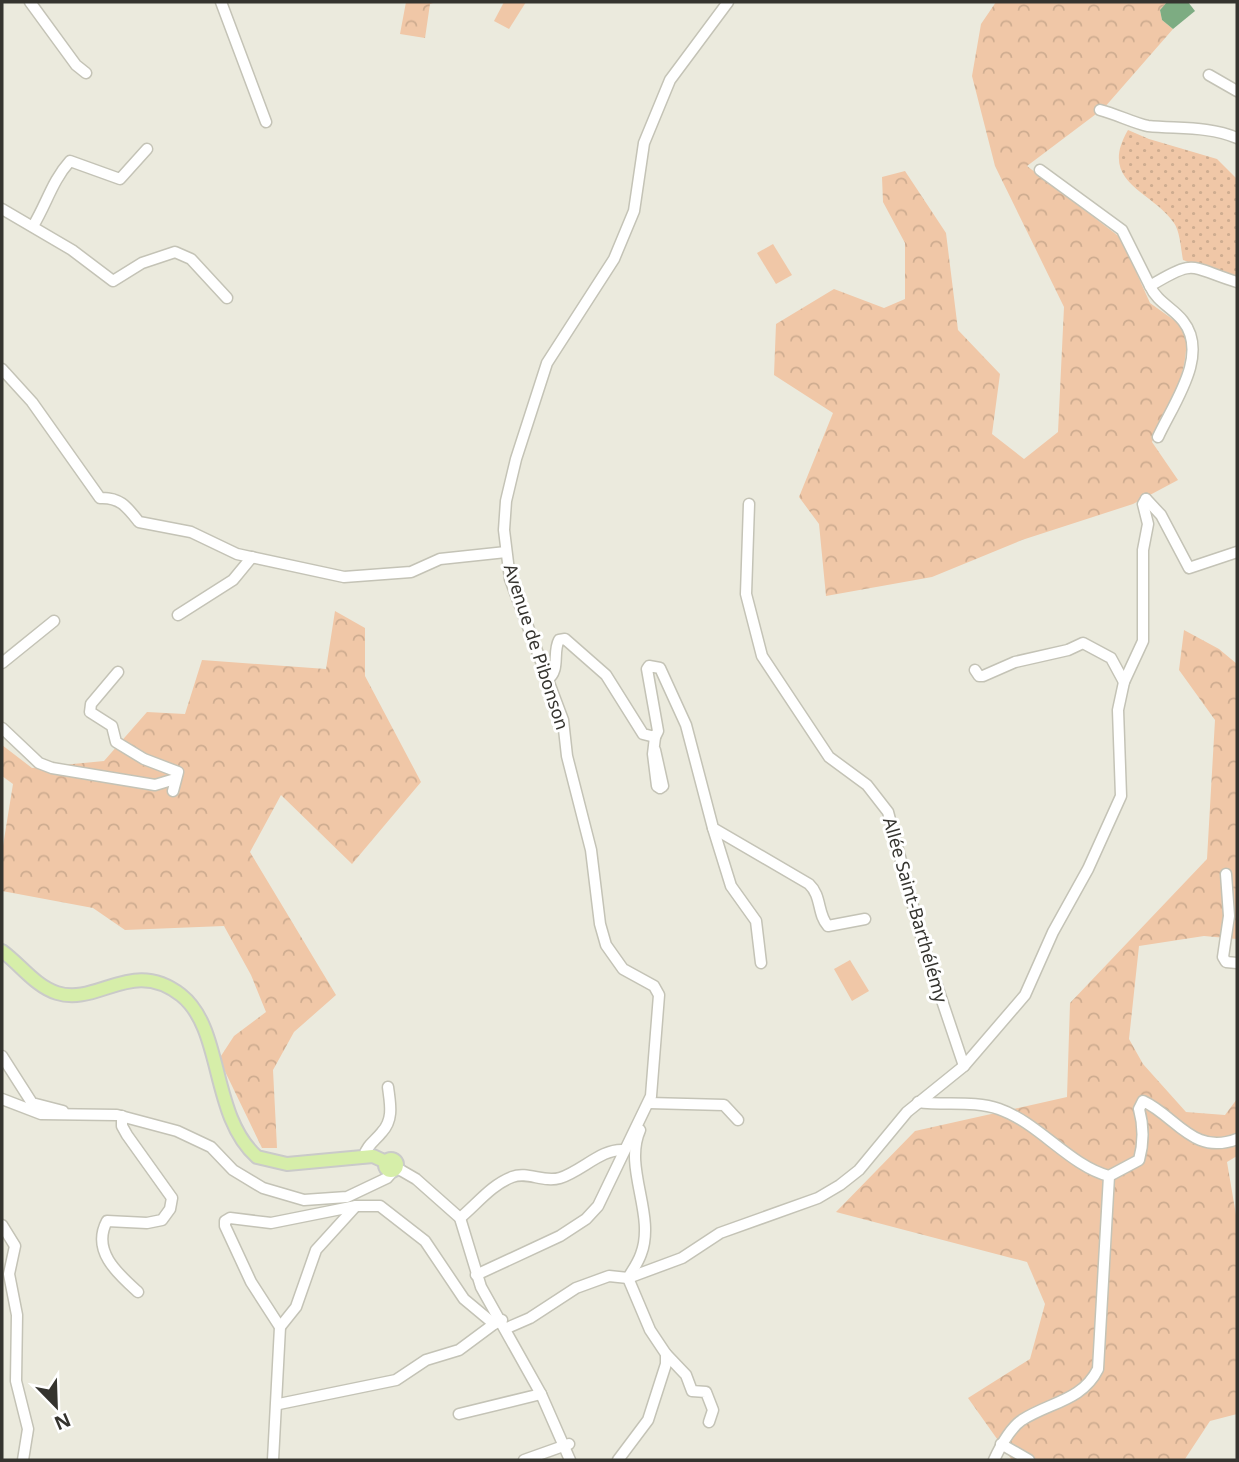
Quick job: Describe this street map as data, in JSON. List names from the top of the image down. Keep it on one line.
{"streets":{"street":["Avenue de Pibonson","Allée Saint-Barthélémy"]},"north":"bottom right"}
